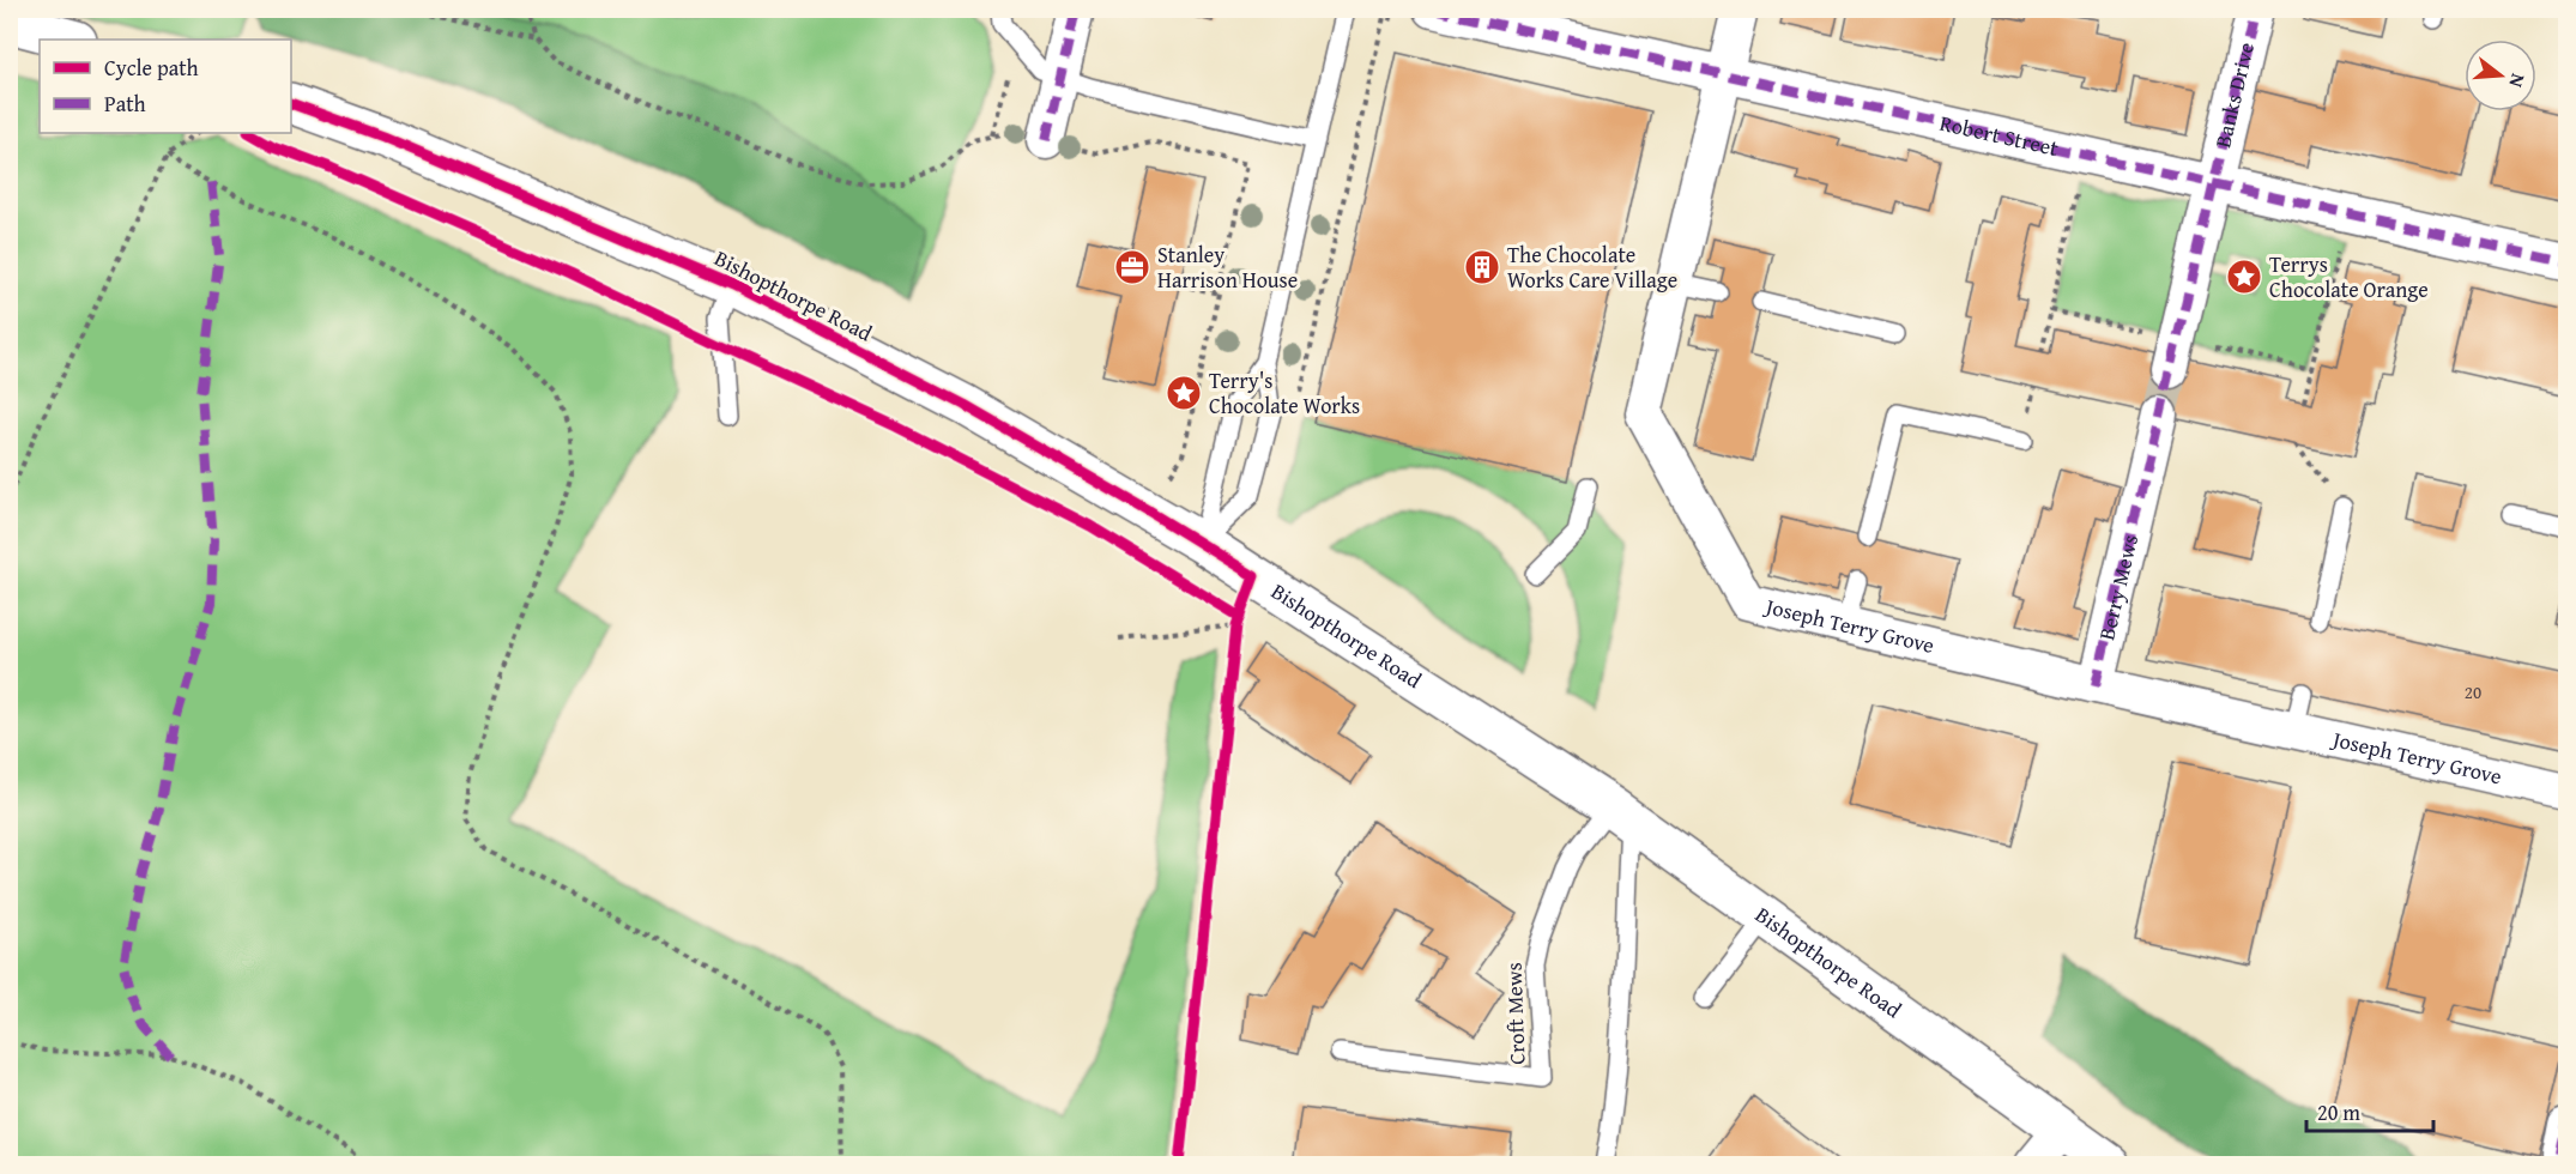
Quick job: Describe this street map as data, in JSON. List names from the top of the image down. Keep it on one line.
{"streets":{"street":["Banks Drive","Robert Street","Bishopthorpe Road","Berry Mews","Joseph Terry Grove"],"lane":["Croft Mews"]},"crossings":[["Banks Drive","Robert Street"],["Robert Street","Joseph Terry Grove"],["Bishopthorpe Road","Croft Mews"],["Berry Mews","Joseph Terry Grove"]],"places":{"office":["Stanley Harrison House"],"building":["The Chocolate Works Care Village"],"place":["Terrys Chocolate Orange","Terry's Chocolate Works"]},"house_numbers":["20"],"legend":["Cycle path","Path"],"scale_bar":"20 m","north":"right"}
